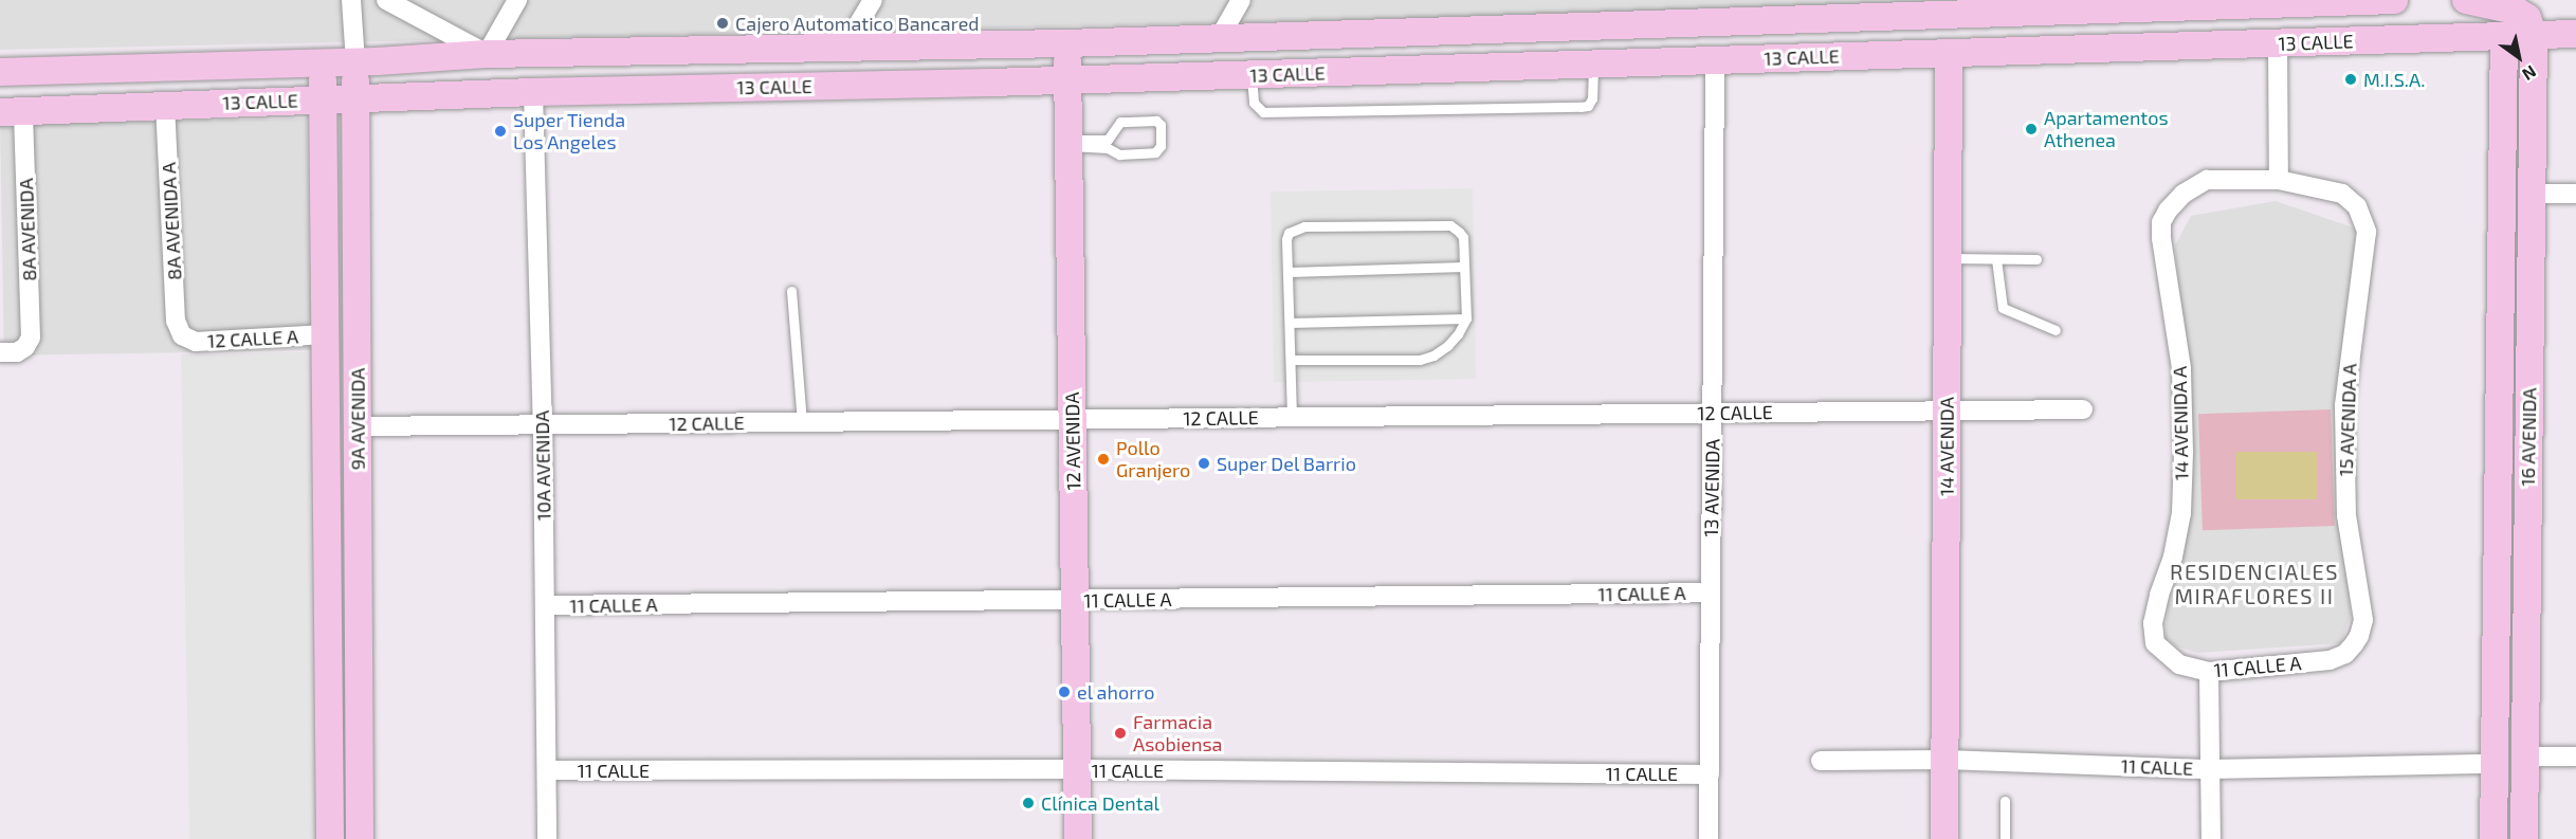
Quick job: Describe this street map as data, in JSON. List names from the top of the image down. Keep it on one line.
{"streets":{"main road":["13 CALLE","9A AVENIDA","16 AVENIDA","12 AVENIDA","14 AVENIDA"],"street":["8A AVENIDA A","8A AVENIDA","12 CALLE A","12 CALLE","15 AVENIDA A","14 AVENIDA A","10A AVENIDA","13 AVENIDA","11 CALLE A","11 CALLE"]},"crossings":[["13 CALLE","8A AVENIDA A"],["13 CALLE","8A AVENIDA"],["13 CALLE","9A AVENIDA"],["13 CALLE","16 AVENIDA"],["13 CALLE","12 AVENIDA"],["13 CALLE","14 AVENIDA"],["13 CALLE","10A AVENIDA"],["13 CALLE","13 AVENIDA"],["8A AVENIDA A","12 CALLE A"],["12 CALLE A","9A AVENIDA"],["12 CALLE","9A AVENIDA"],["12 CALLE","12 AVENIDA"],["12 CALLE","14 AVENIDA"],["12 CALLE","10A AVENIDA"],["12 CALLE","13 AVENIDA"],["15 AVENIDA A","14 AVENIDA A"],["15 AVENIDA A","11 CALLE A"],["14 AVENIDA A","11 CALLE A"],["16 AVENIDA","11 CALLE"],["12 AVENIDA","11 CALLE A"],["12 AVENIDA","11 CALLE"],["14 AVENIDA","11 CALLE"],["10A AVENIDA","11 CALLE A"],["10A AVENIDA","11 CALLE"],["13 AVENIDA","11 CALLE A"],["13 AVENIDA","11 CALLE"]],"districts":["RESIDENCIALES MIRAFLORES II"],"places":["Cajero Automatico Bancared","M.I.S.A.","Apartamentos Athenea","Super Tienda Los Angeles","Pollo Granjero","Super Del Barrio","el ahorro","Farmacia Asobiensa","Clínica Dental"],"north":"bottom right"}
